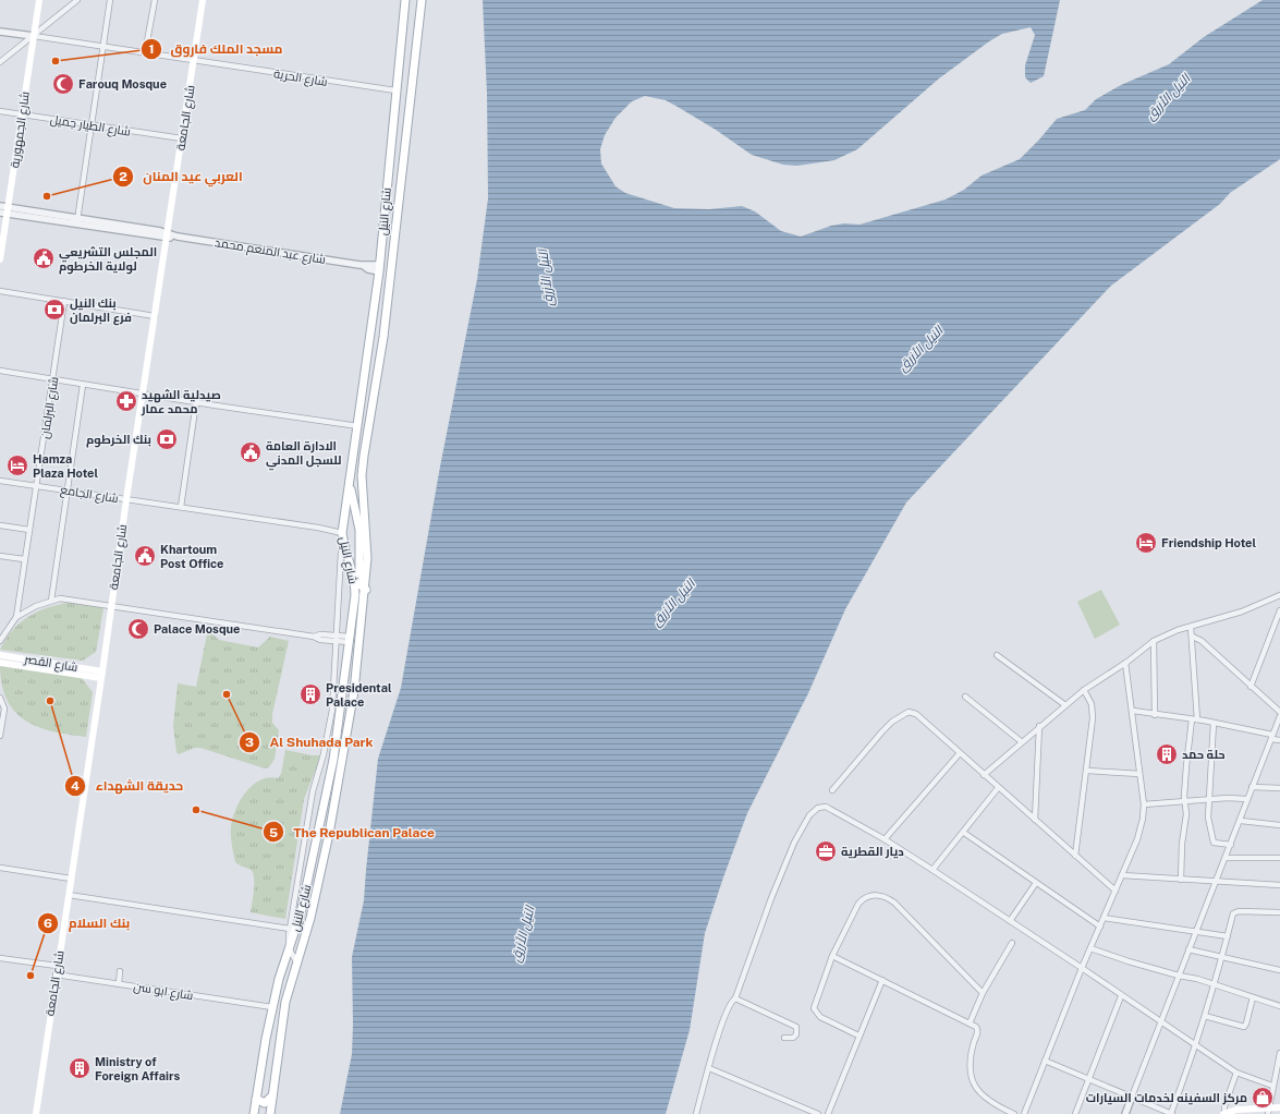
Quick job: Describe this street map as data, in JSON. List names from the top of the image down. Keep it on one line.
{"streets":{"main road":["شارع الجامعة","شارع الجمهورية","شارع النيل","شارع القصر"],"street":["شارع الحرية","شارع الطيار جميل","شارع عبد المنعم محمد","شارع البرلمان","شارع الجامع","شارع ابو سن"]},"crossings":[["شارع الحرية","شارع الجامعة"],["شارع الحرية","شارع الجمهورية"],["شارع الحرية","شارع النيل"],["شارع الجامعة","شارع الطيار جميل"],["شارع الجامعة","شارع عبد المنعم محمد"],["شارع الجامعة","شارع الجامع"],["شارع الجامعة","شارع القصر"],["شارع الجامعة","شارع ابو سن"],["شارع الطيار جميل","شارع الجمهورية"],["شارع الجمهورية","شارع عبد المنعم محمد"],["شارع النيل","شارع عبد المنعم محمد"],["شارع النيل","شارع الجامع"],["شارع النيل","شارع ابو سن"],["شارع البرلمان","شارع الجامع"]],"water":["النيل الأزرق"],"places":{"other":["مسجد الملك فاروق","العربي عيد المنان","Al Shuhada Park","حديقة الشهداء","The Republican Palace","بنك السلام"],"mosque":["Farouq Mosque","Palace Mosque"],"public building":["المجلس التشريعي لولاية الخرطوم","الادارة العامة للسجل المدني","Khartoum Post Office"],"bank":["بنك النيل فرع البرلمان","بنك الخرطوم"],"pharmacy":["صيدلية الشهيد محمد عمار"],"hotel":["Hamza Plaza Hotel","Friendship Hotel"],"building":["Presidental Palace","حلة حمد","Ministry of Foreign Affairs"],"office":["ديار القطرية"],"shop":["مركز السفينه لخدمات السيارات"]}}
